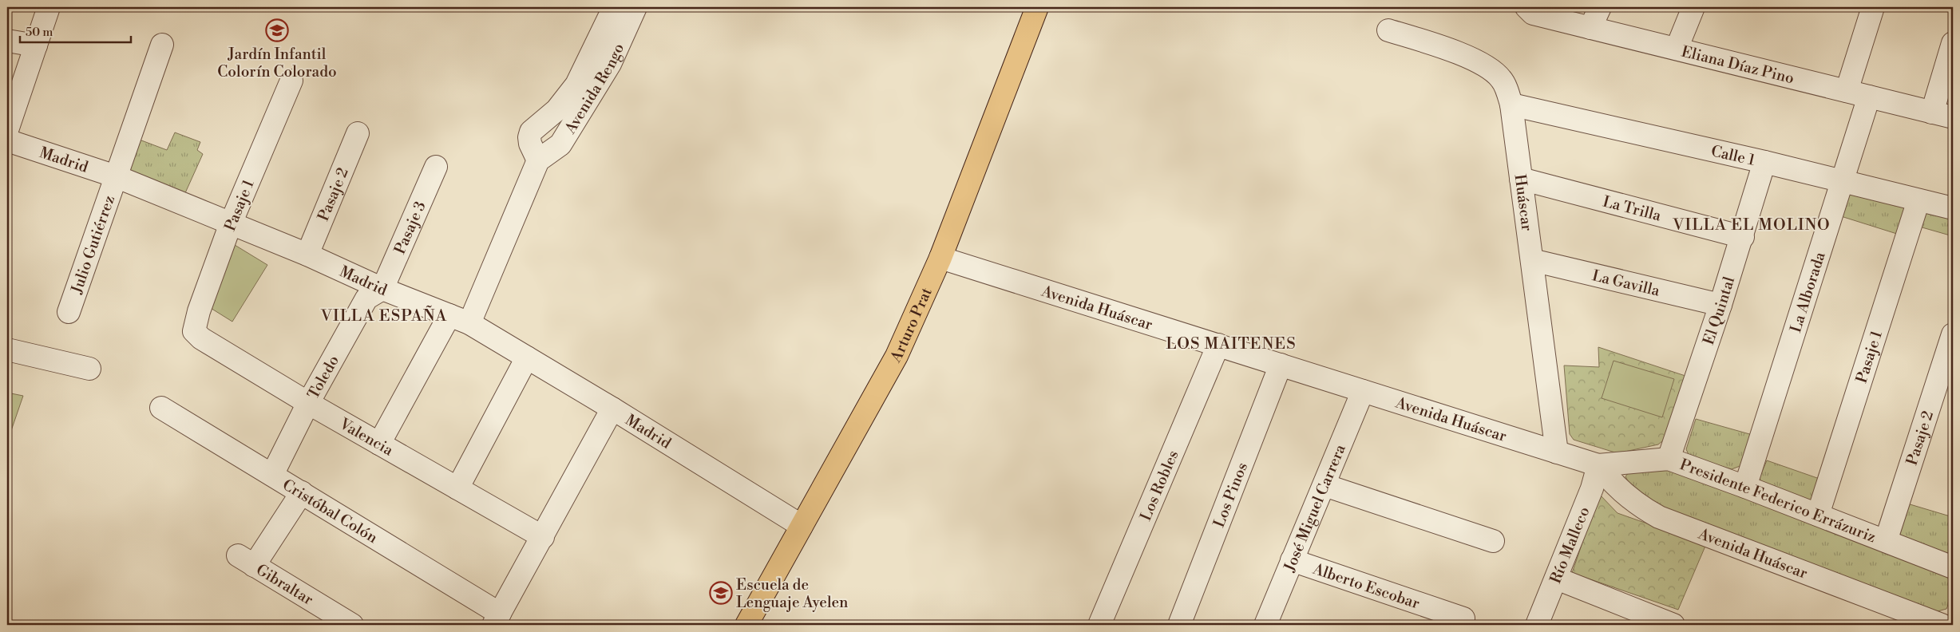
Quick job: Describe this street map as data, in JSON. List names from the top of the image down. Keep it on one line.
{"streets":{"main road":["Arturo Prat"],"street":["Eliana Díaz Pino","Avenida Rengo","Calle 1","Madrid","Pasaje 2","Huáscar","Pasaje 1","La Trilla","Pasaje 3","Julio Gutiérrez","La Gavilla","La Alborada","Avenida Huáscar","El Quintal","Toledo","Valencia","Los Robles","Los Pinos","Presidente Federico Errázuriz","José Miguel Carrera","Cristóbal Colón","Río Malleco","Gibraltar","Alberto Escobar"]},"crossings":[["Eliana Díaz Pino","La Alborada"],["Calle 1","Huáscar"],["Calle 1","Pasaje 1"],["Calle 1","La Alborada"],["Calle 1","El Quintal"],["Madrid","Pasaje 2"],["Madrid","Pasaje 1"],["Madrid","Pasaje 3"],["Madrid","Julio Gutiérrez"],["Madrid","Arturo Prat"],["Madrid","Toledo"],["Pasaje 2","Presidente Federico Errázuriz"],["Huáscar","La Trilla"],["Huáscar","La Gavilla"],["Huáscar","Avenida Huáscar"],["Pasaje 1","Valencia"],["Pasaje 1","Presidente Federico Errázuriz"],["La Trilla","El Quintal"],["Pasaje 3","Toledo"],["La Gavilla","El Quintal"],["La Alborada","Presidente Federico Errázuriz"],["Avenida Huáscar","Arturo Prat"],["Avenida Huáscar","Los Robles"],["Avenida Huáscar","Los Pinos"],["Avenida Huáscar","Presidente Federico Errázuriz"],["Avenida Huáscar","José Miguel Carrera"],["Avenida Huáscar","Río Malleco"],["El Quintal","Presidente Federico Errázuriz"],["Toledo","Valencia"],["Toledo","Cristóbal Colón"],["Presidente Federico Errázuriz","Río Malleco"],["José Miguel Carrera","Alberto Escobar"],["Cristóbal Colón","Gibraltar"]],"districts":["VILLA EL MOLINO","VILLA ESPAÑA","LOS MAITENES"],"places":{"school or university":["Jardín Infantil Colorín Colorado","Escuela de Lenguaje Ayelen"]},"scale_bar":"50 m"}
